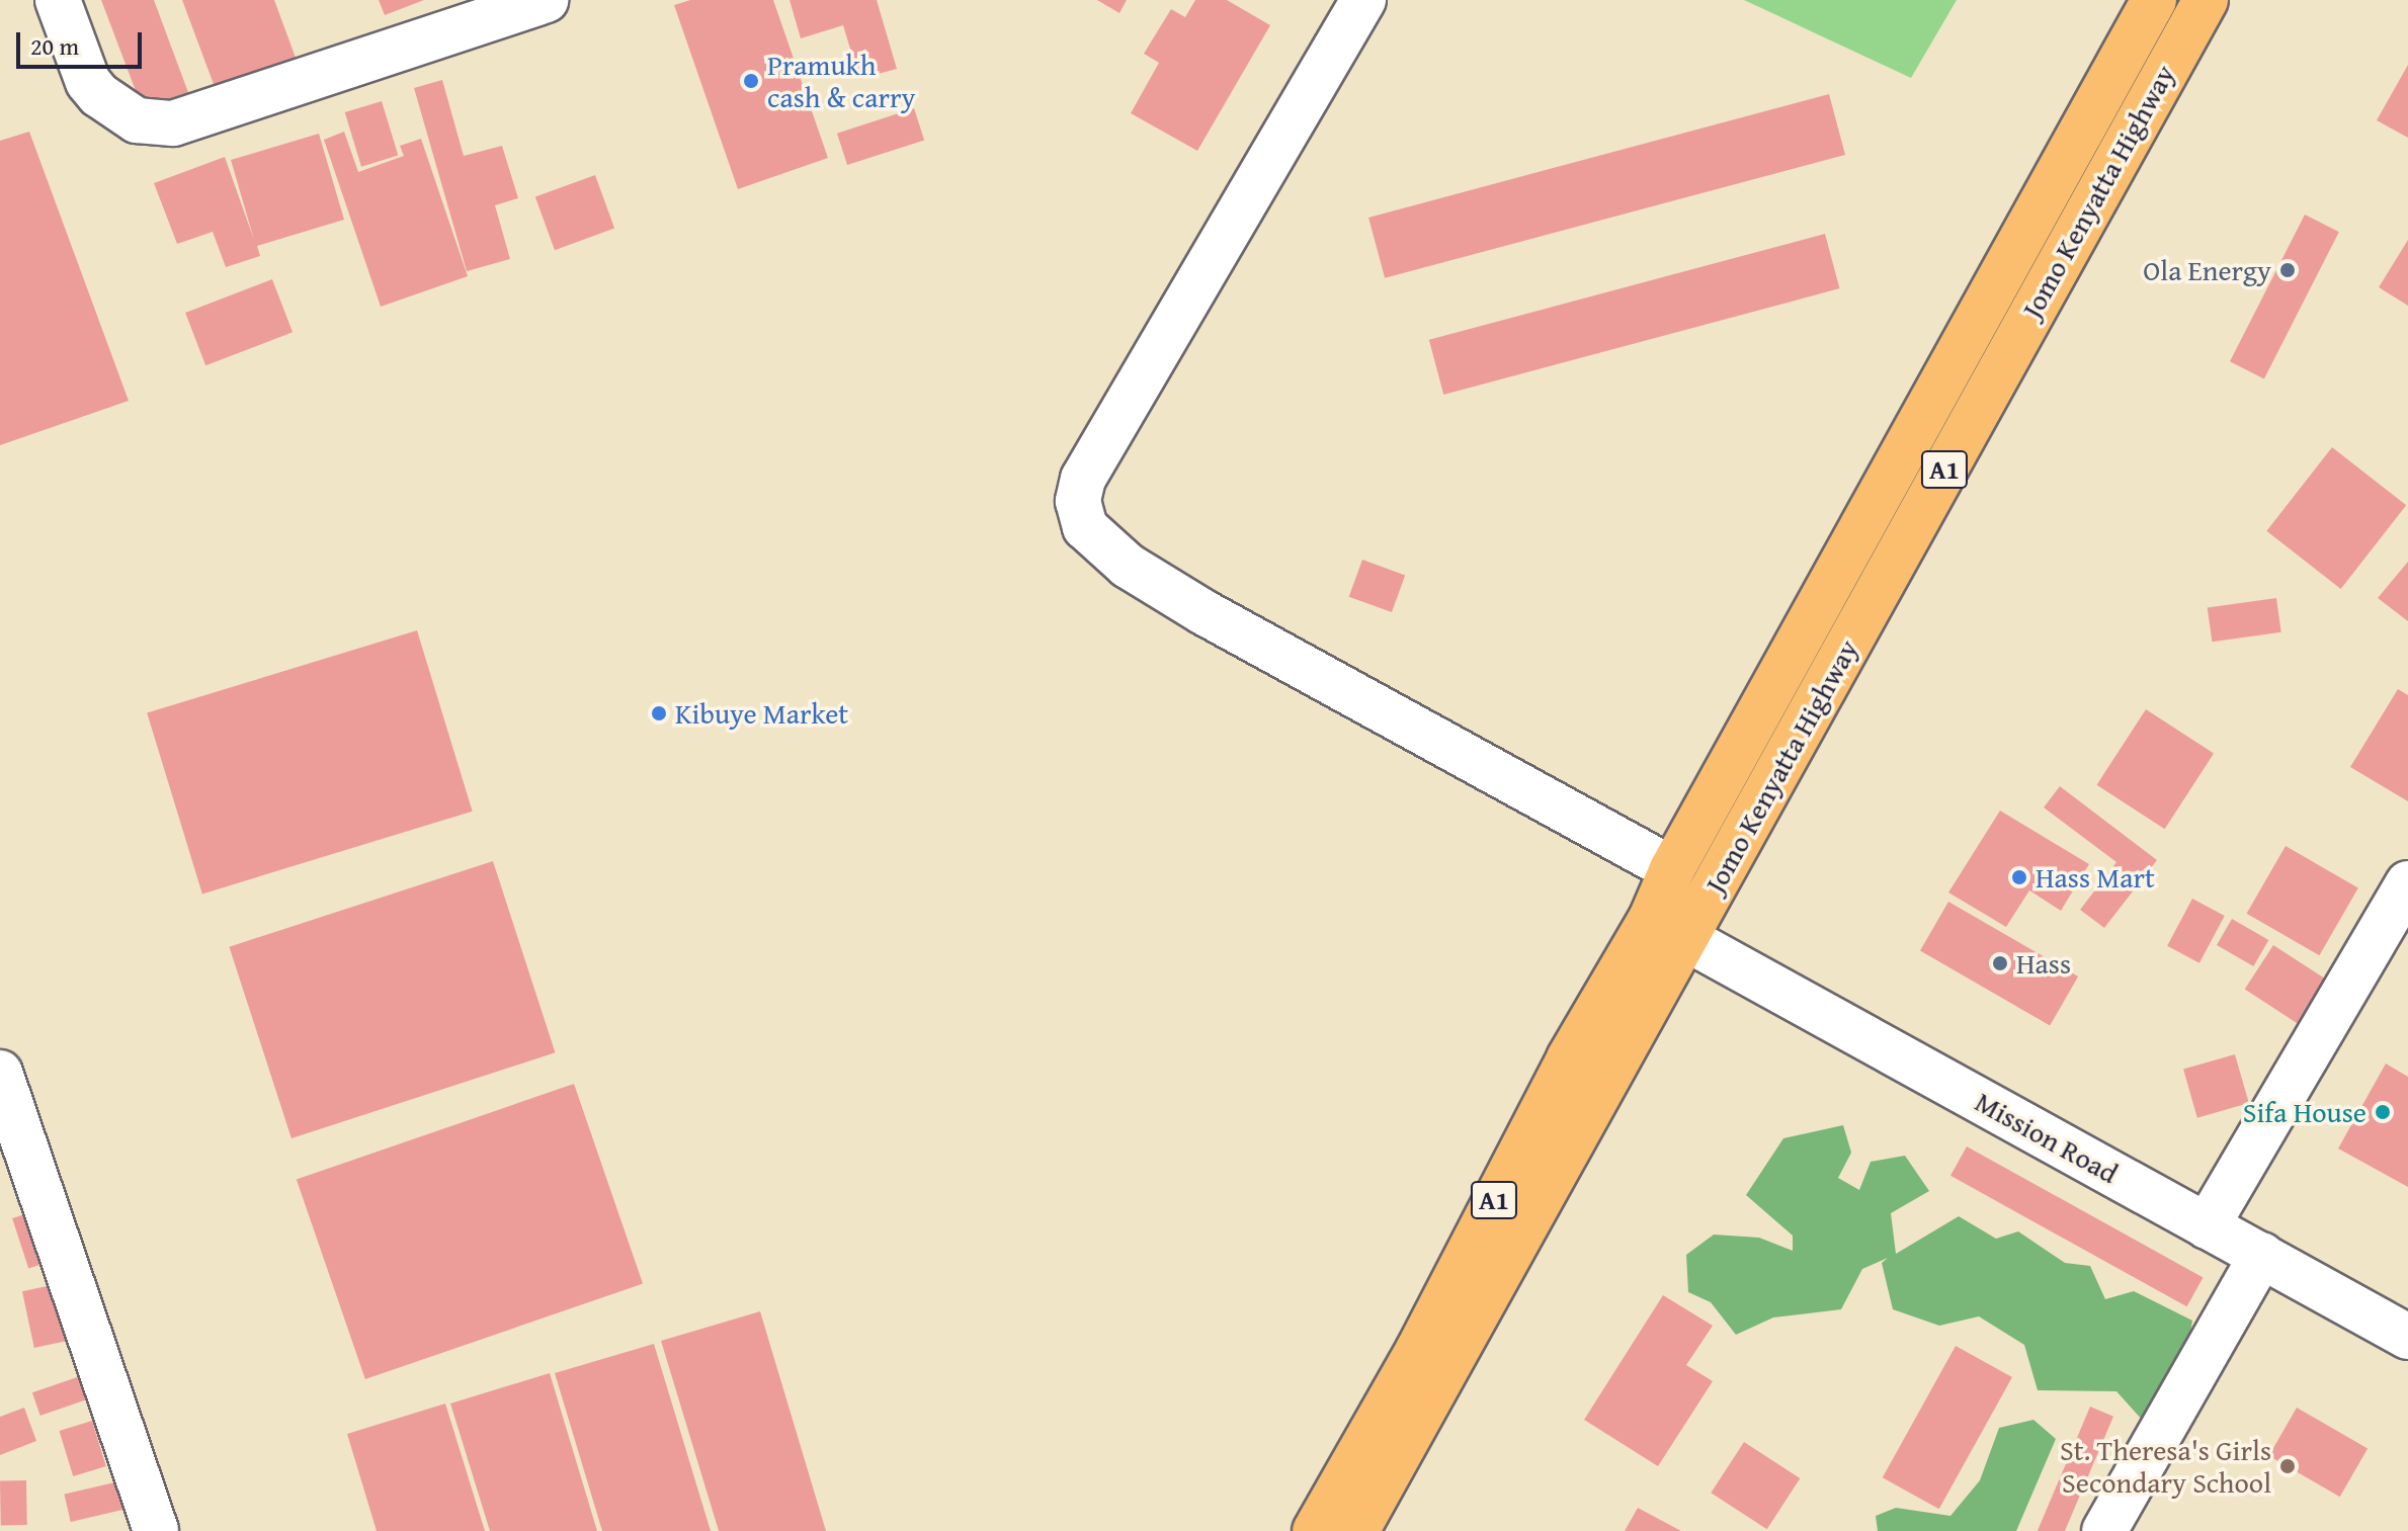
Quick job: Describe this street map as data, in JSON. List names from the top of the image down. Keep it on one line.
{"streets":{"highway":["Jomo Kenyatta Highway","A1"],"street":["Mission Road"]},"crossings":[["Jomo Kenyatta Highway","Mission Road"]],"places":["Pramukh cash & carry","Ola Energy","Kibuye Market","Hass Mart","Hass","Sifa House","St. Theresa's Girls Secondary School"],"scale_bar":"20 m"}
